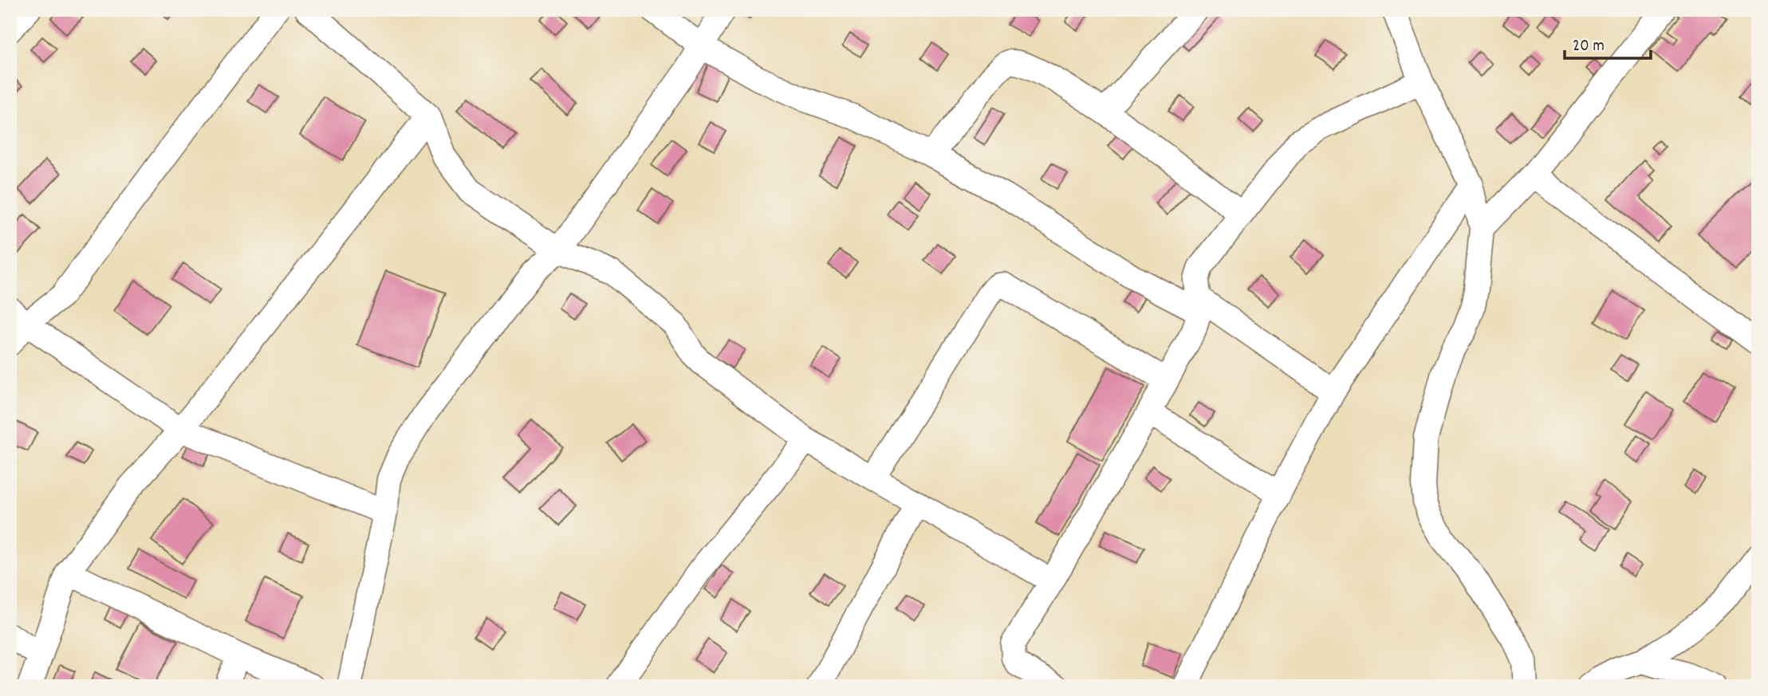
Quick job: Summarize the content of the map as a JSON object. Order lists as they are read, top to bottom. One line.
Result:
{"scale_bar":"20 m"}
